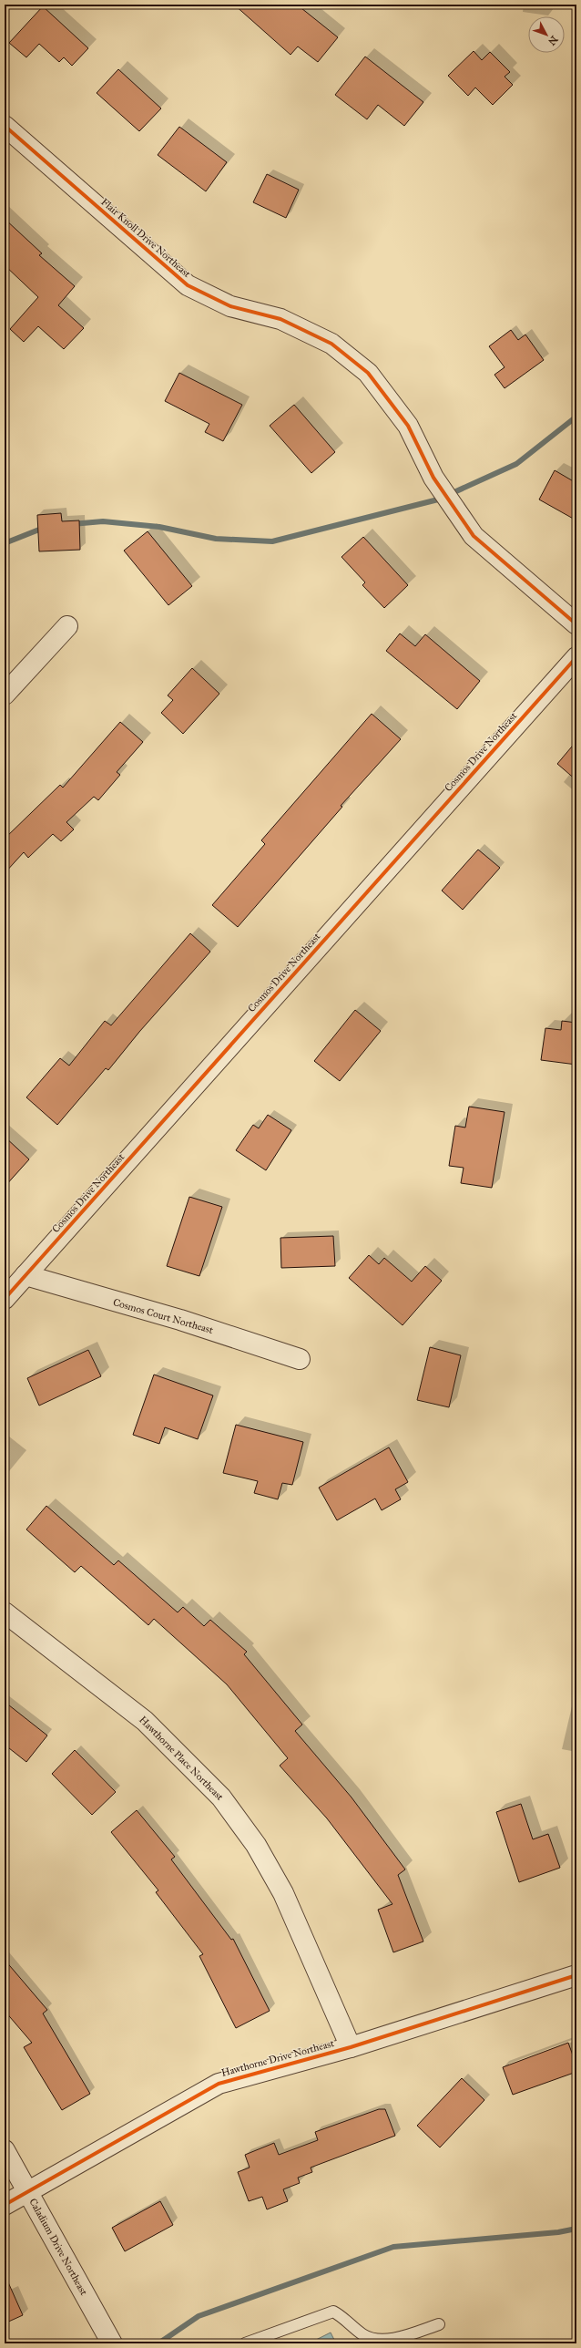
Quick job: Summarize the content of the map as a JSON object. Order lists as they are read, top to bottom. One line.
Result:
{"streets":{"street":["Flair Knoll Drive Northeast","Cosmos Drive Northeast","Cosmos Court Northeast","Hawthorne Place Northeast","Hawthorne Drive Northeast","Caladium Drive Northeast"]},"crossings":[["Cosmos Drive Northeast","Cosmos Court Northeast"],["Hawthorne Place Northeast","Hawthorne Drive Northeast"],["Hawthorne Drive Northeast","Caladium Drive Northeast"]],"north":"bottom right"}
